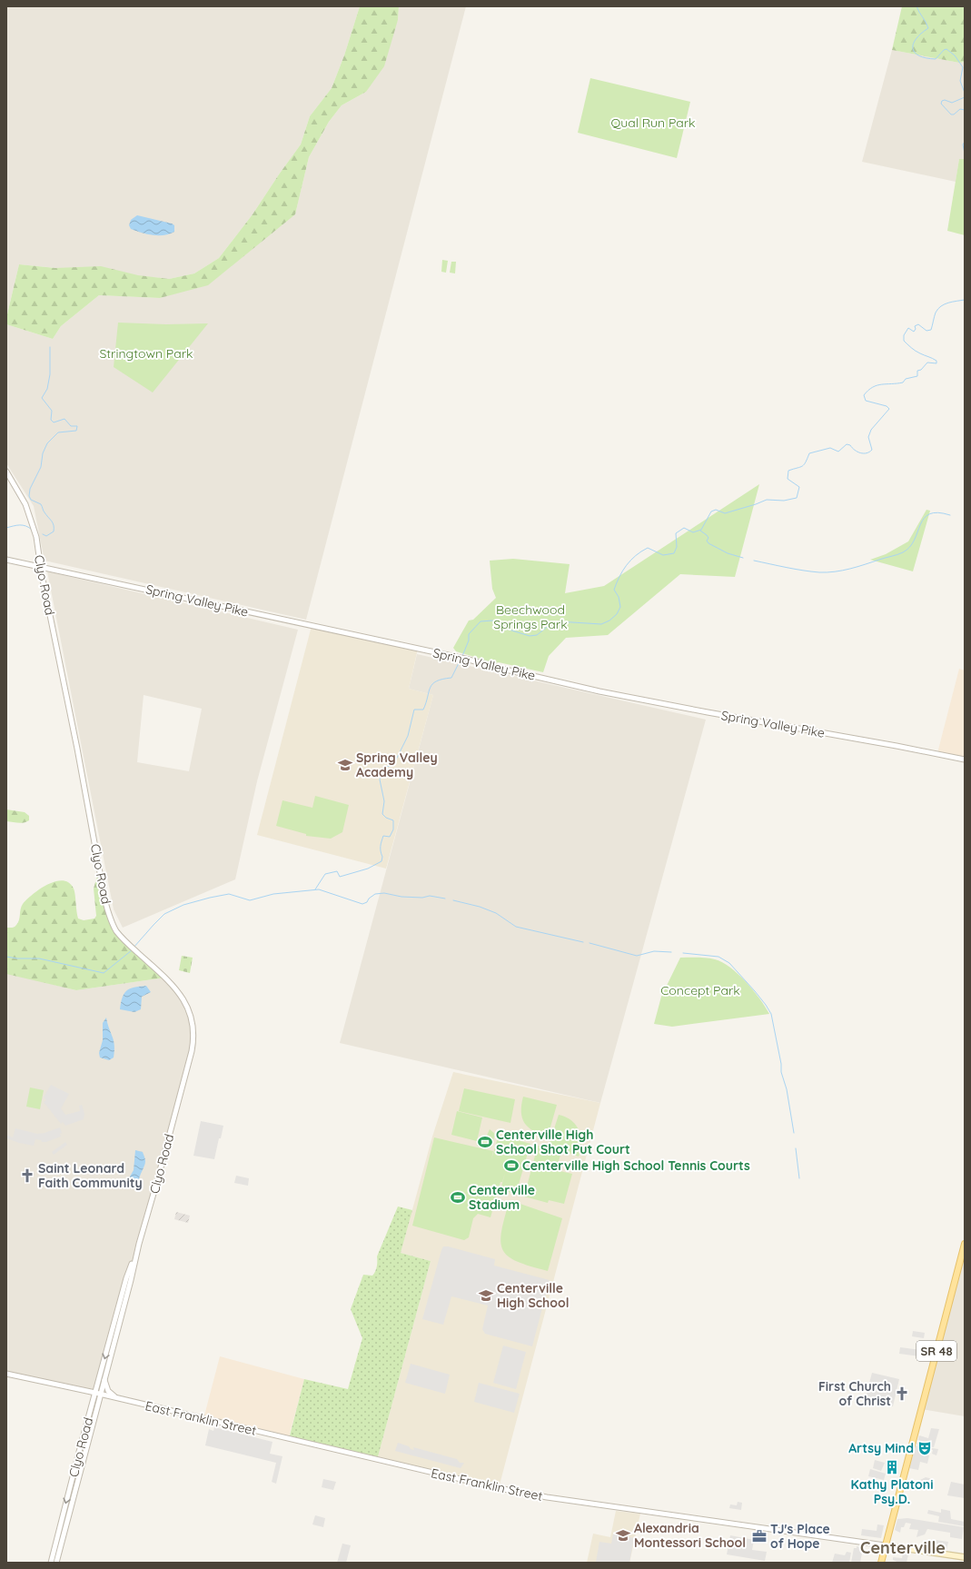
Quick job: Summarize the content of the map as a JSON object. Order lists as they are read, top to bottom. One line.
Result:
{"streets":{"main road":["SR 48"],"street":["Clyo Road","Spring Valley Pike","East Franklin Street"]},"crossings":[["Clyo Road","Spring Valley Pike"],["Clyo Road","East Franklin Street"],["SR 48","East Franklin Street"]],"districts":["Centerville"],"parks":["Qual Run Park","Stringtown Park","Beechwood Springs Park","Concept Park"],"places":{"school or university":["Spring Valley Academy","Centerville High School","Alexandria Montessori School"],"sports":["Centerville High School Shot Put Court","Centerville High School Tennis Courts","Centerville Stadium"],"church":["Saint Leonard Faith Community","First Church of Christ"],"theatre":["Artsy Mind"],"building":["Kathy Platoni Psy.D."],"office":["TJ's Place of Hope"]}}
